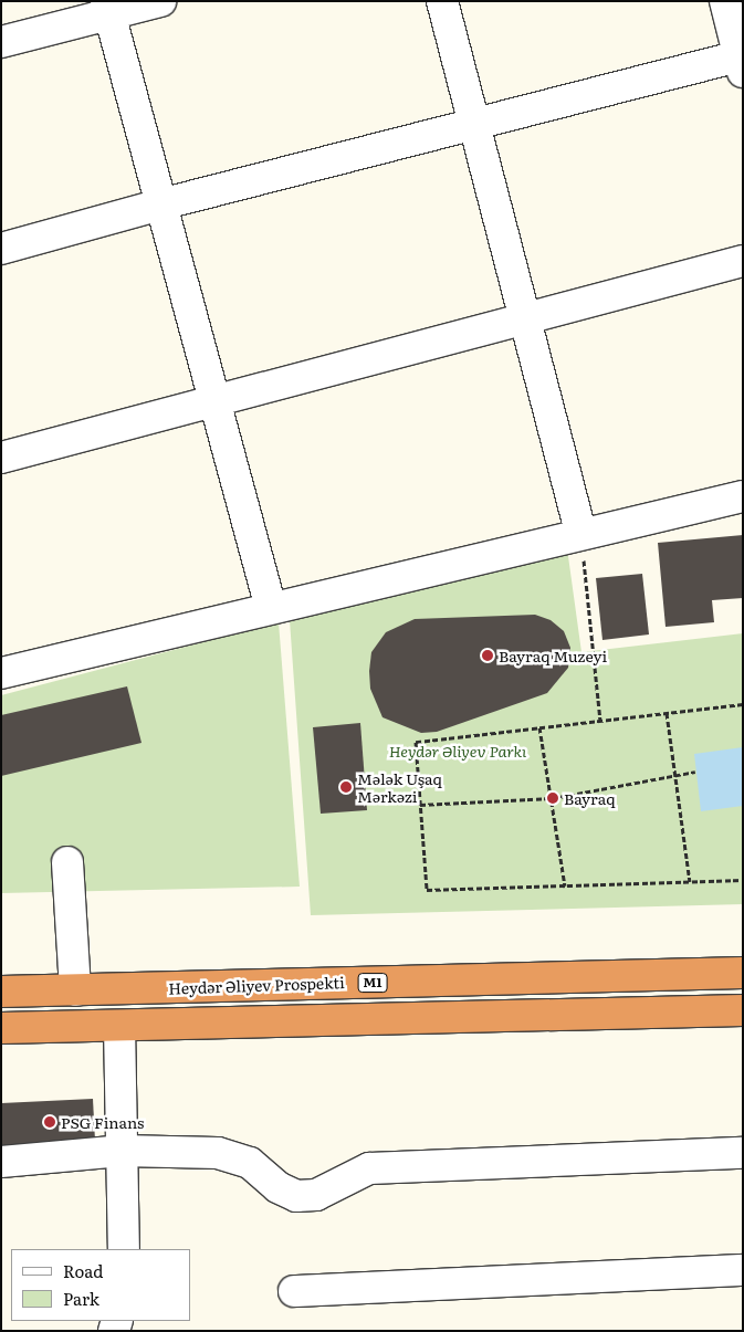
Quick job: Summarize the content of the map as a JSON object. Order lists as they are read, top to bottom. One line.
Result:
{"streets":{"highway":["M1","Heydər Əliyev Prospekti"]},"parks":["Heydər Əliyev Parkı"],"places":["Bayraq Muzeyi","Mələk Uşaq Mərkəzi","Bayraq","PSG Finans"],"legend":["Road","Park"]}
